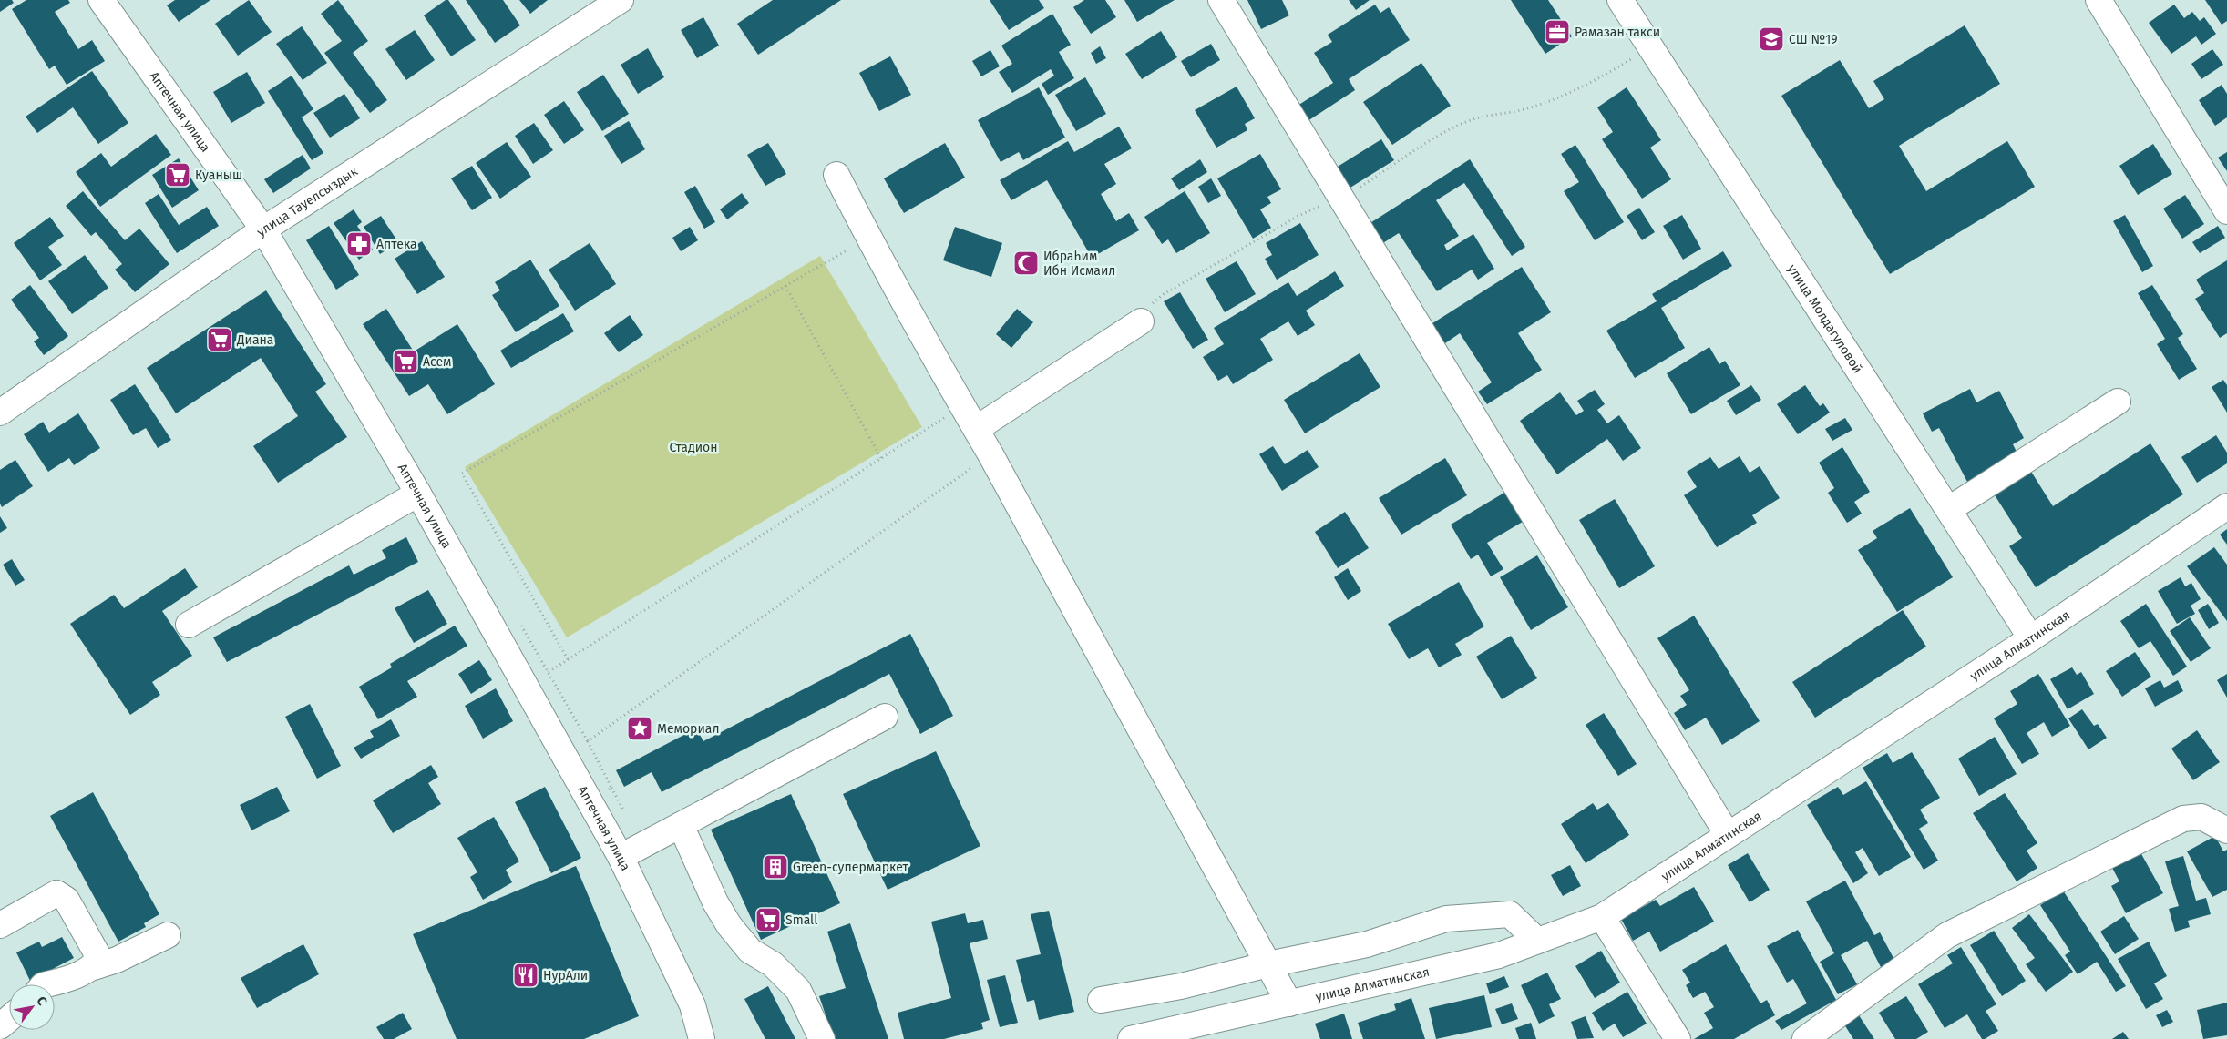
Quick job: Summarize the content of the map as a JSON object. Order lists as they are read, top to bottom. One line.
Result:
{"streets":{"street":["Аптечная улица","улица Тауелсыздык","улица Молдагуловой","улица Алматинская"]},"crossings":[["Аптечная улица","улица Тауелсыздык"],["улица Молдагуловой","улица Алматинская"]],"parks":["Стадион"],"places":{"office":["Рамазан такси"],"school or university":["СШ №19"],"supermarket":["Куаныш","Диана","Асем","Small"],"pharmacy":["Аптека"],"mosque":["Ибраһим Ибн Исмаил"],"place":["Мемориал"],"building":["Green-супермаркет"],"restaurant":["НурАли"]},"north":"top right"}
